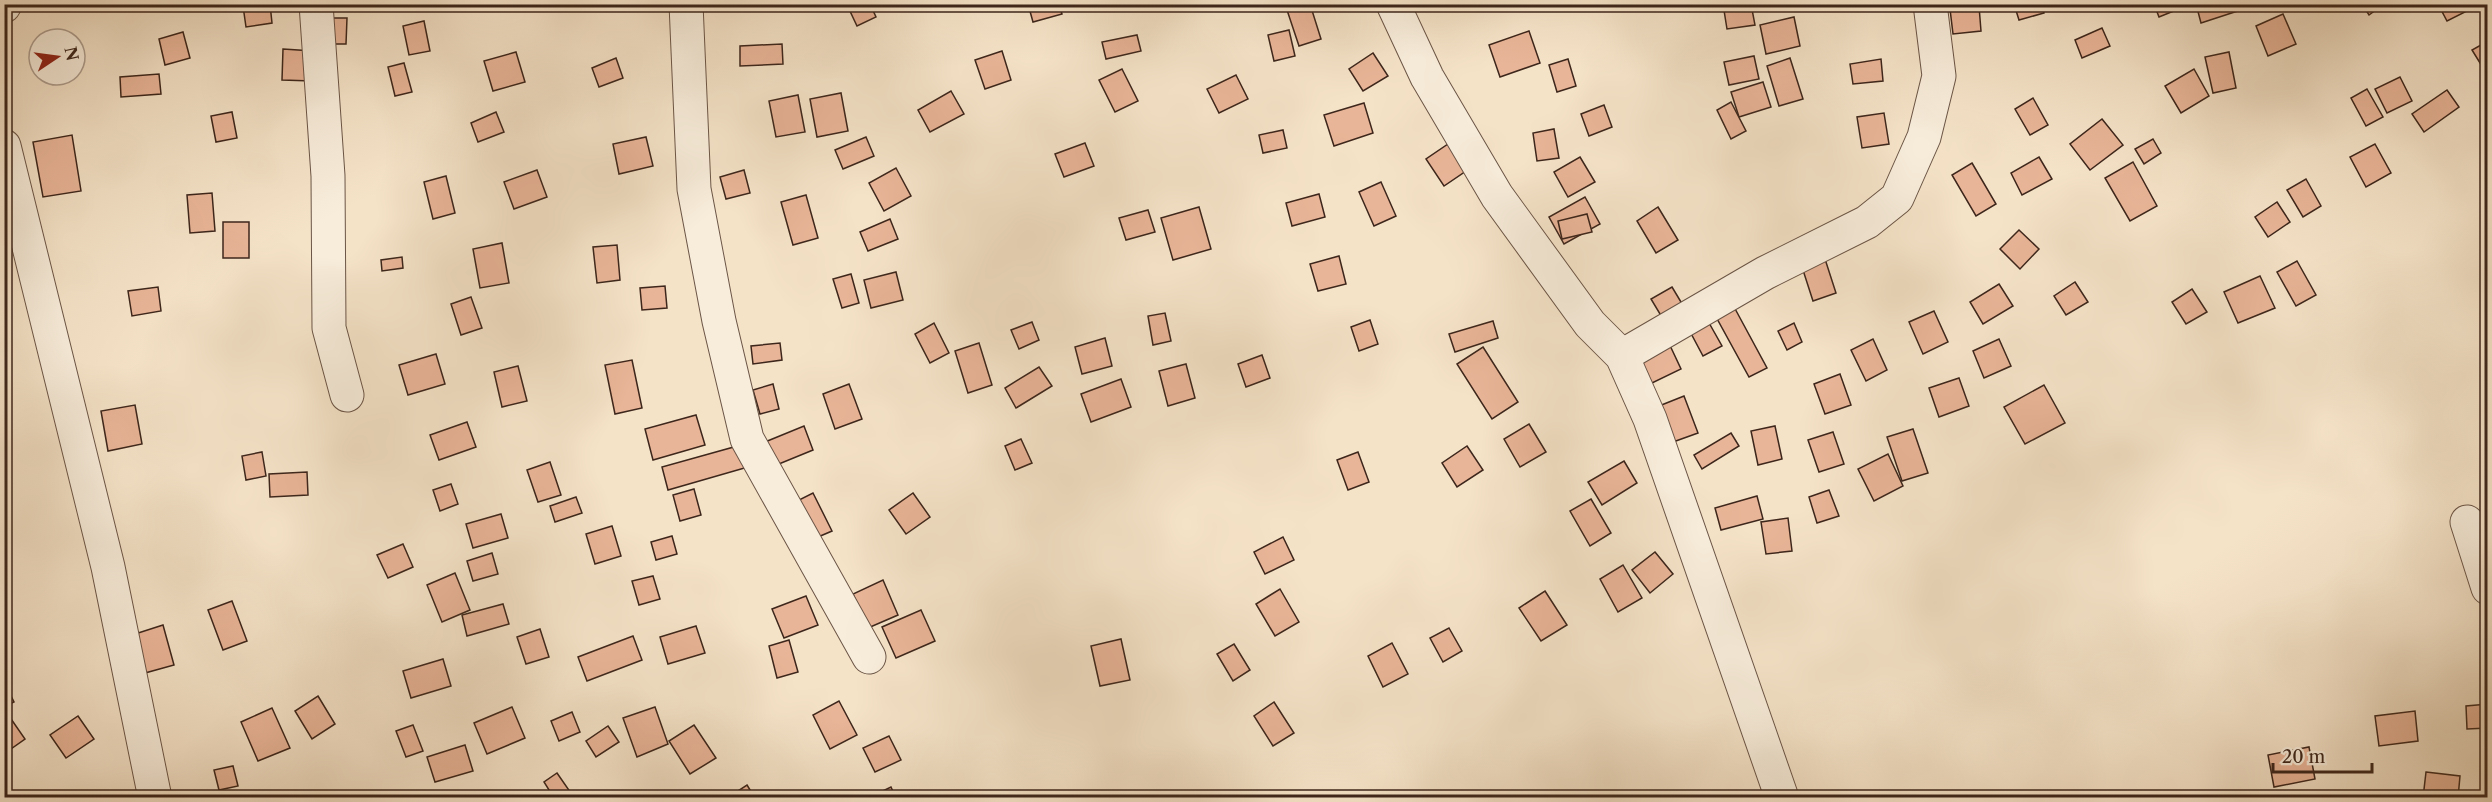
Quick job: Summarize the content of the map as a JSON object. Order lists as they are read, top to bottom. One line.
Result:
{"scale_bar":"20 m","north":"right"}
